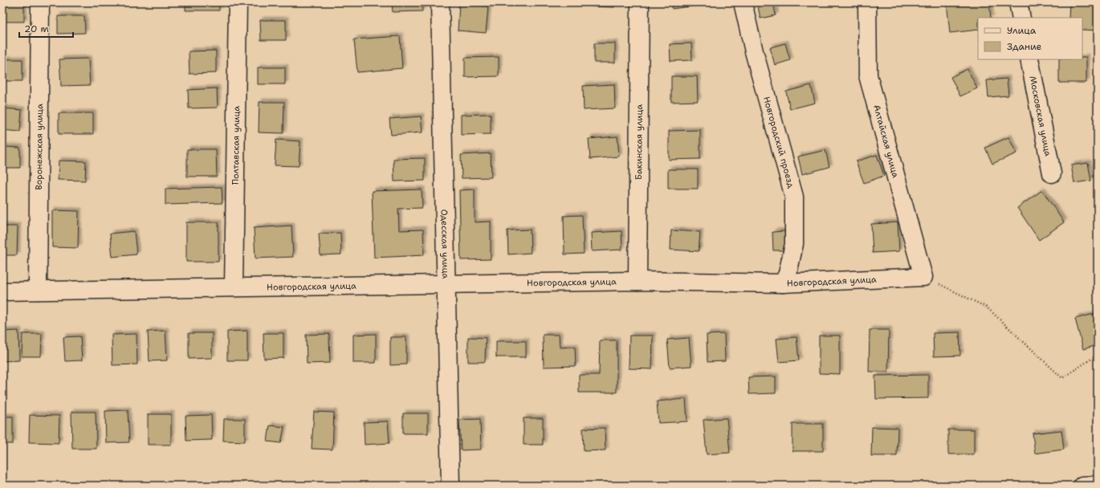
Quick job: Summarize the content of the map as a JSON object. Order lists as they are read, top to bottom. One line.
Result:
{"streets":{"street":["Московская улица","Алтайская улица","Бакинская улица","Новгородский проезд","Полтавская улица","Воронежская улица","Одесская улица","Новгородская улица"]},"crossings":[["Алтайская улица","Новгородская улица"],["Бакинская улица","Новгородская улица"],["Новгородский проезд","Новгородская улица"],["Полтавская улица","Новгородская улица"],["Воронежская улица","Новгородская улица"],["Одесская улица","Новгородская улица"]],"legend":["Улица","Здание"],"scale_bar":"20 m"}
